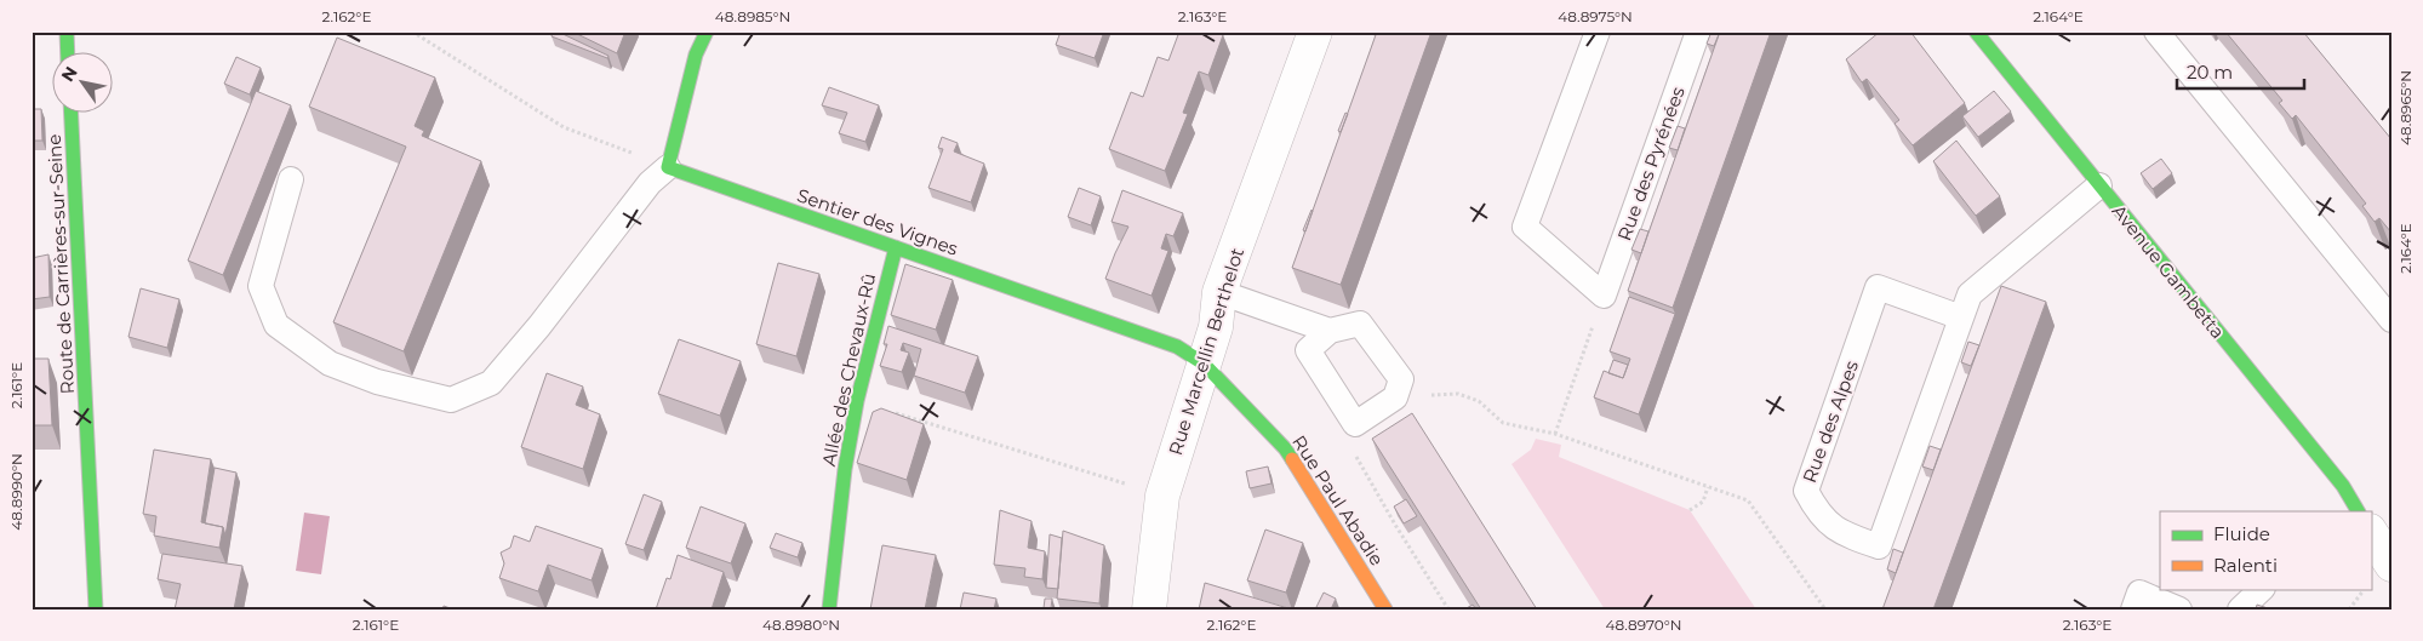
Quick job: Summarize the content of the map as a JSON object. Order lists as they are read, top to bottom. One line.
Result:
{"streets":{"street":["Sentier des Vignes","Route de Carrières-sur-Seine","Avenue Gambetta","Rue Marcellin Berthelot","Allée des Chevaux-Rû","Rue Paul Abadie"],"lane":["Rue des Pyrénées","Rue des Alpes"]},"crossings":[["Sentier des Vignes","Rue Marcellin Berthelot"],["Sentier des Vignes","Allée des Chevaux-Rû"],["Sentier des Vignes","Rue Paul Abadie"],["Avenue Gambetta","Rue des Alpes"],["Rue Marcellin Berthelot","Rue Paul Abadie"]],"legend":["Fluide","Ralenti"],"scale_bar":"20 m","north":"top left","coordinates":["2.162°E","48.8985°N","2.163°E","48.8975°N","2.164°E","48.8965°N","2.161°E","48.8990°N","48.8980°N","48.8970°N"]}
